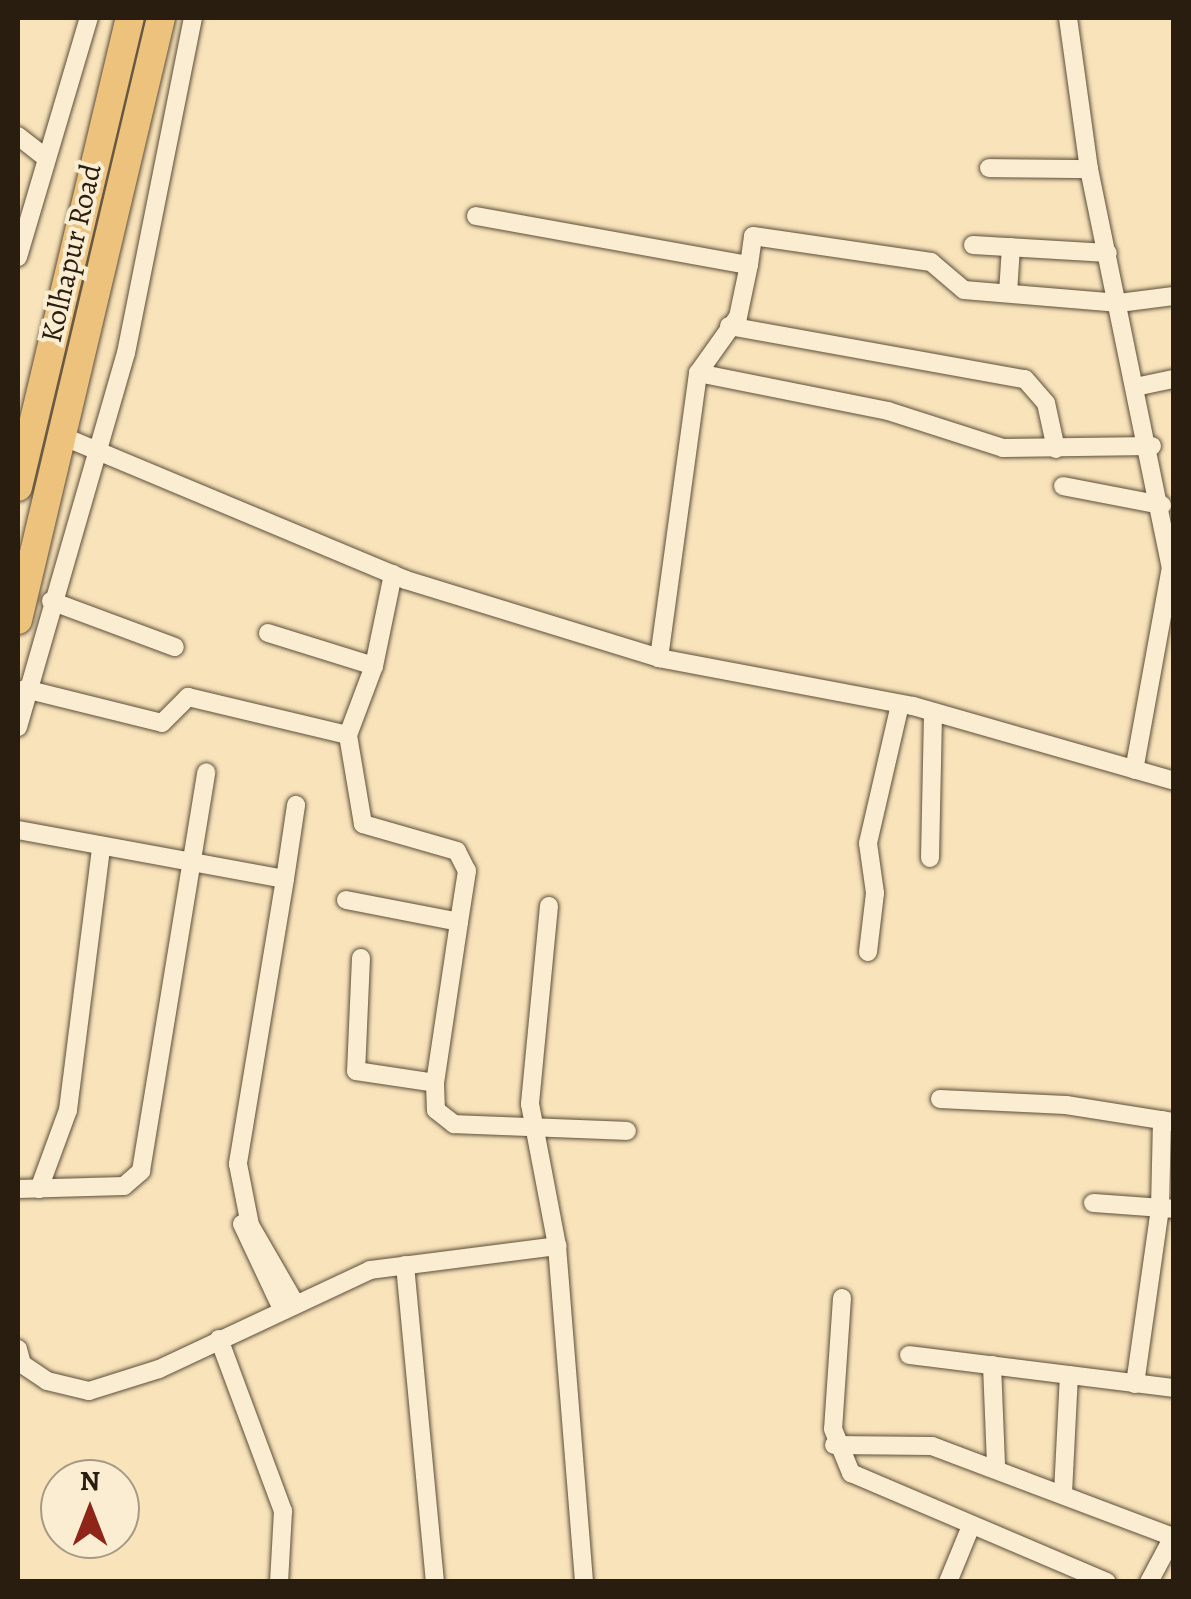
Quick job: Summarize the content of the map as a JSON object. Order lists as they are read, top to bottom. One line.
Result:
{"streets":{"highway":["Kolhapur Road"]},"north":"top"}
